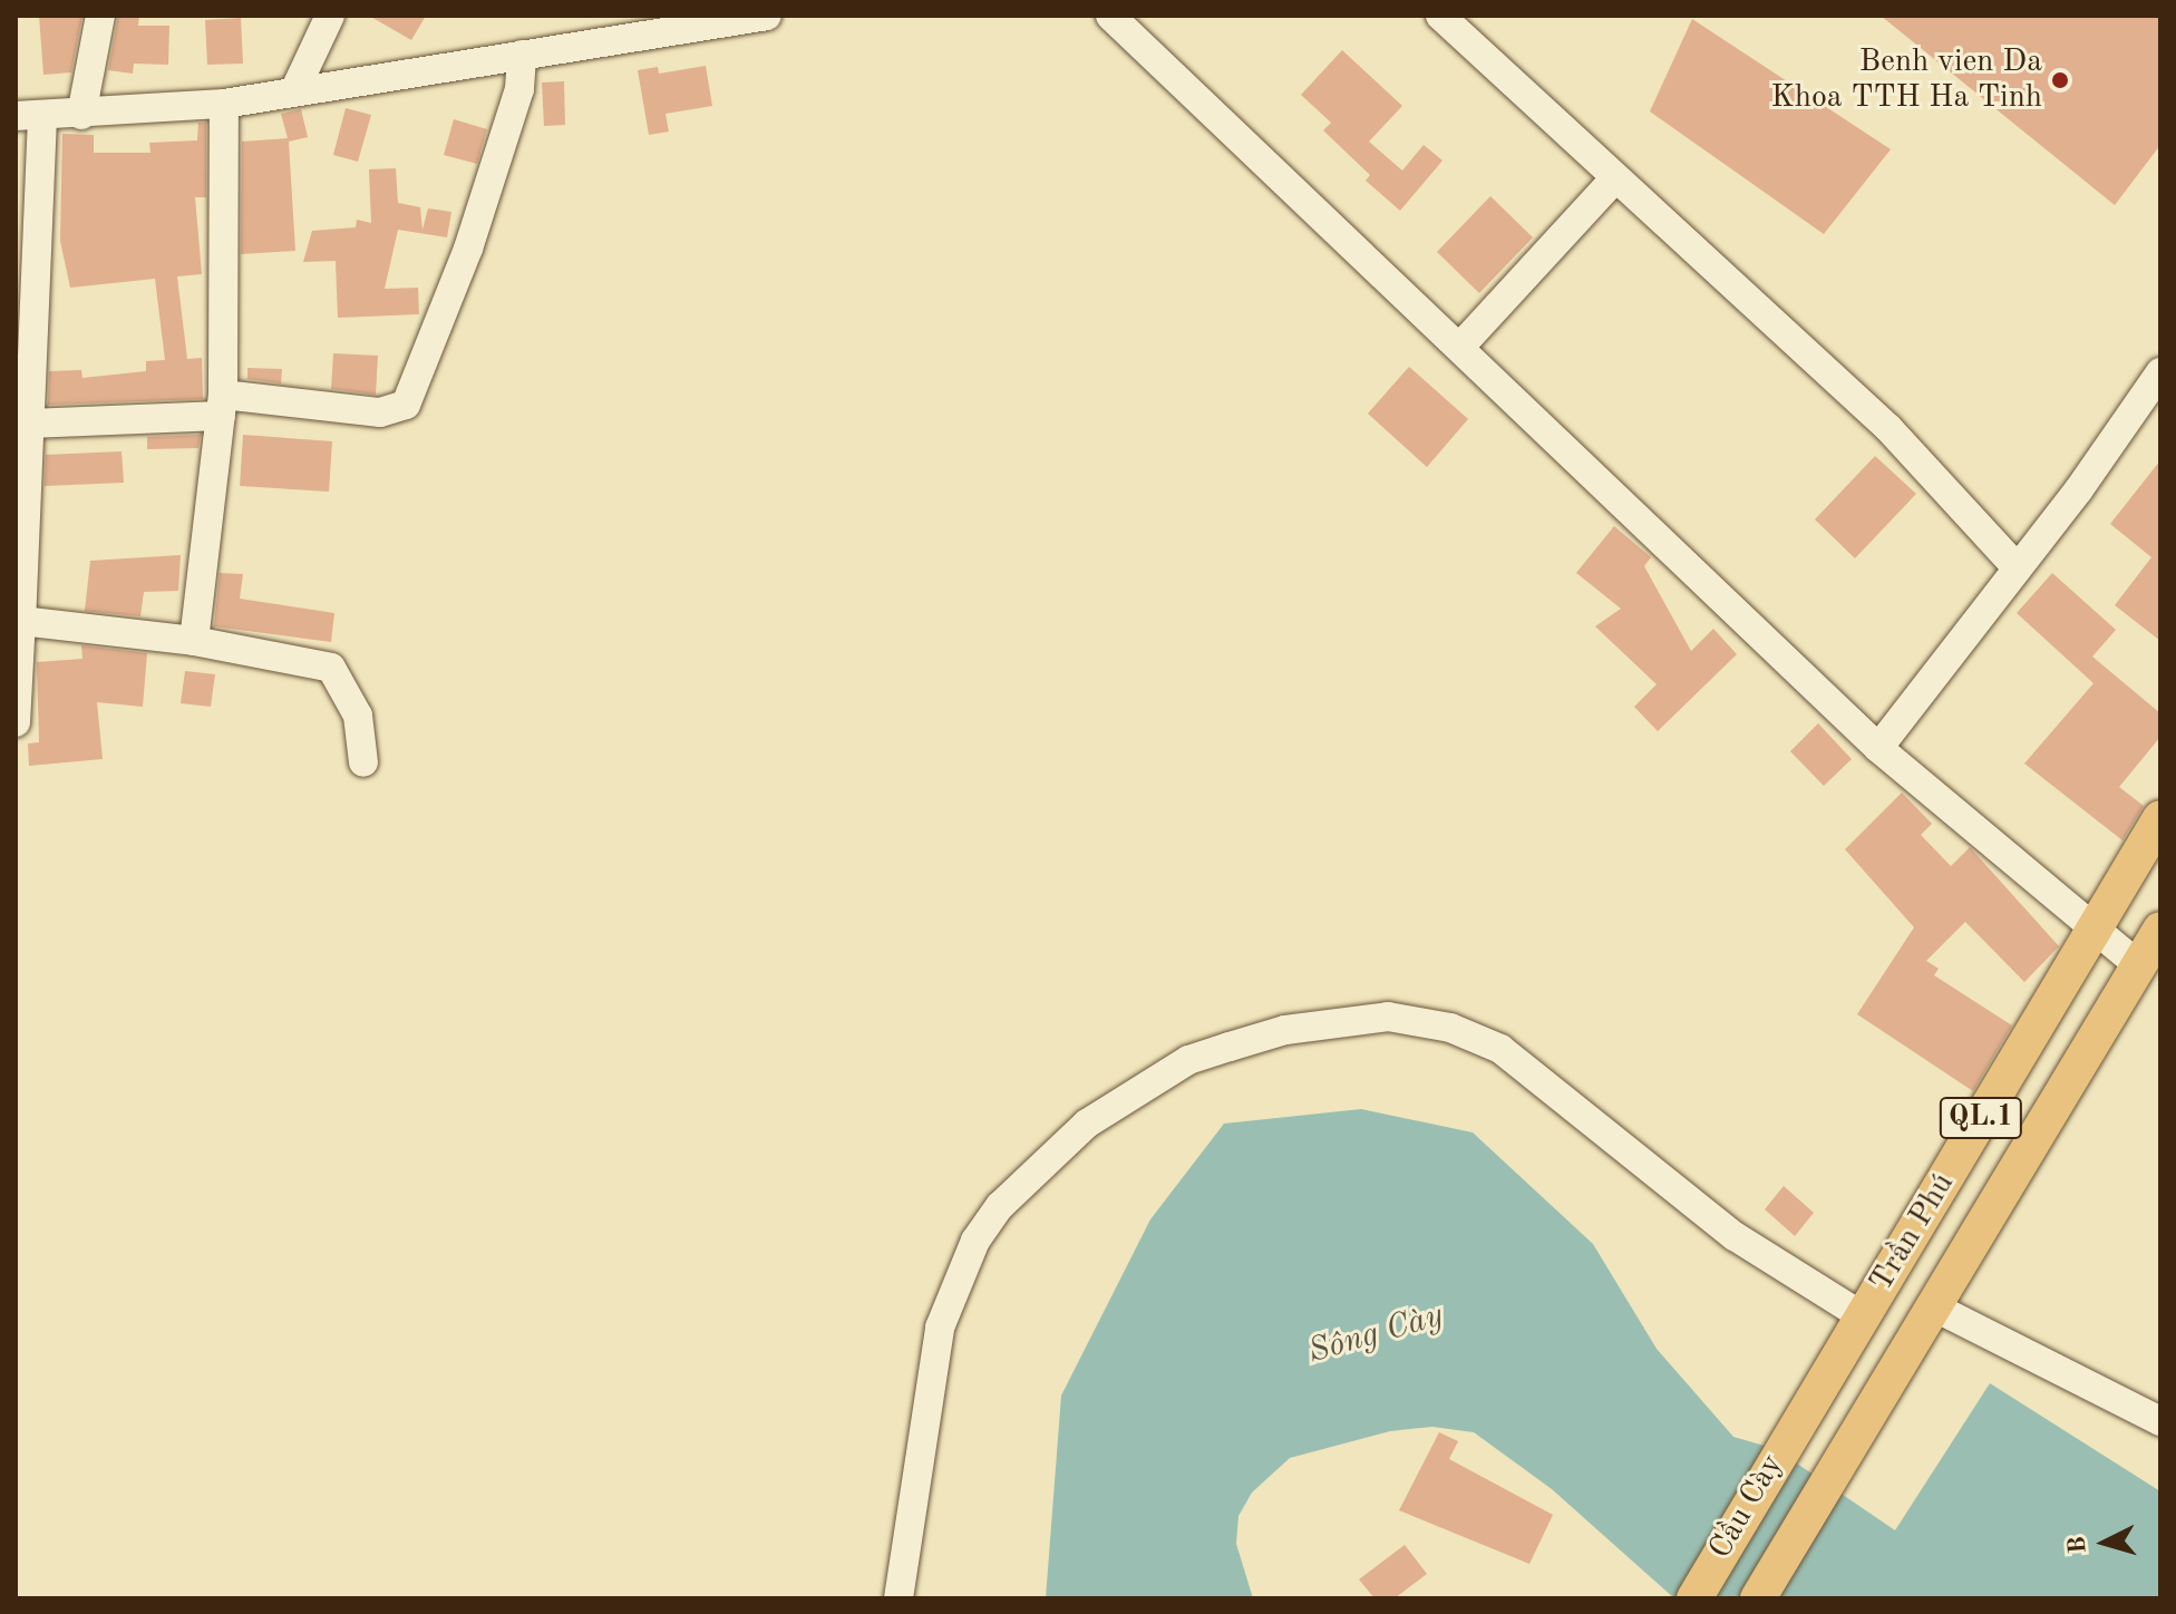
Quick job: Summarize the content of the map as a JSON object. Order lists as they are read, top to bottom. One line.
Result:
{"streets":{"main road":["QL.1","Trần Phú","Cầu Cày"]},"crossings":[["Trần Phú","Cầu Cày"]],"water":["Sông Cày"],"places":["Benh vien Da Khoa TTH Ha Tinh"],"north":"left"}
